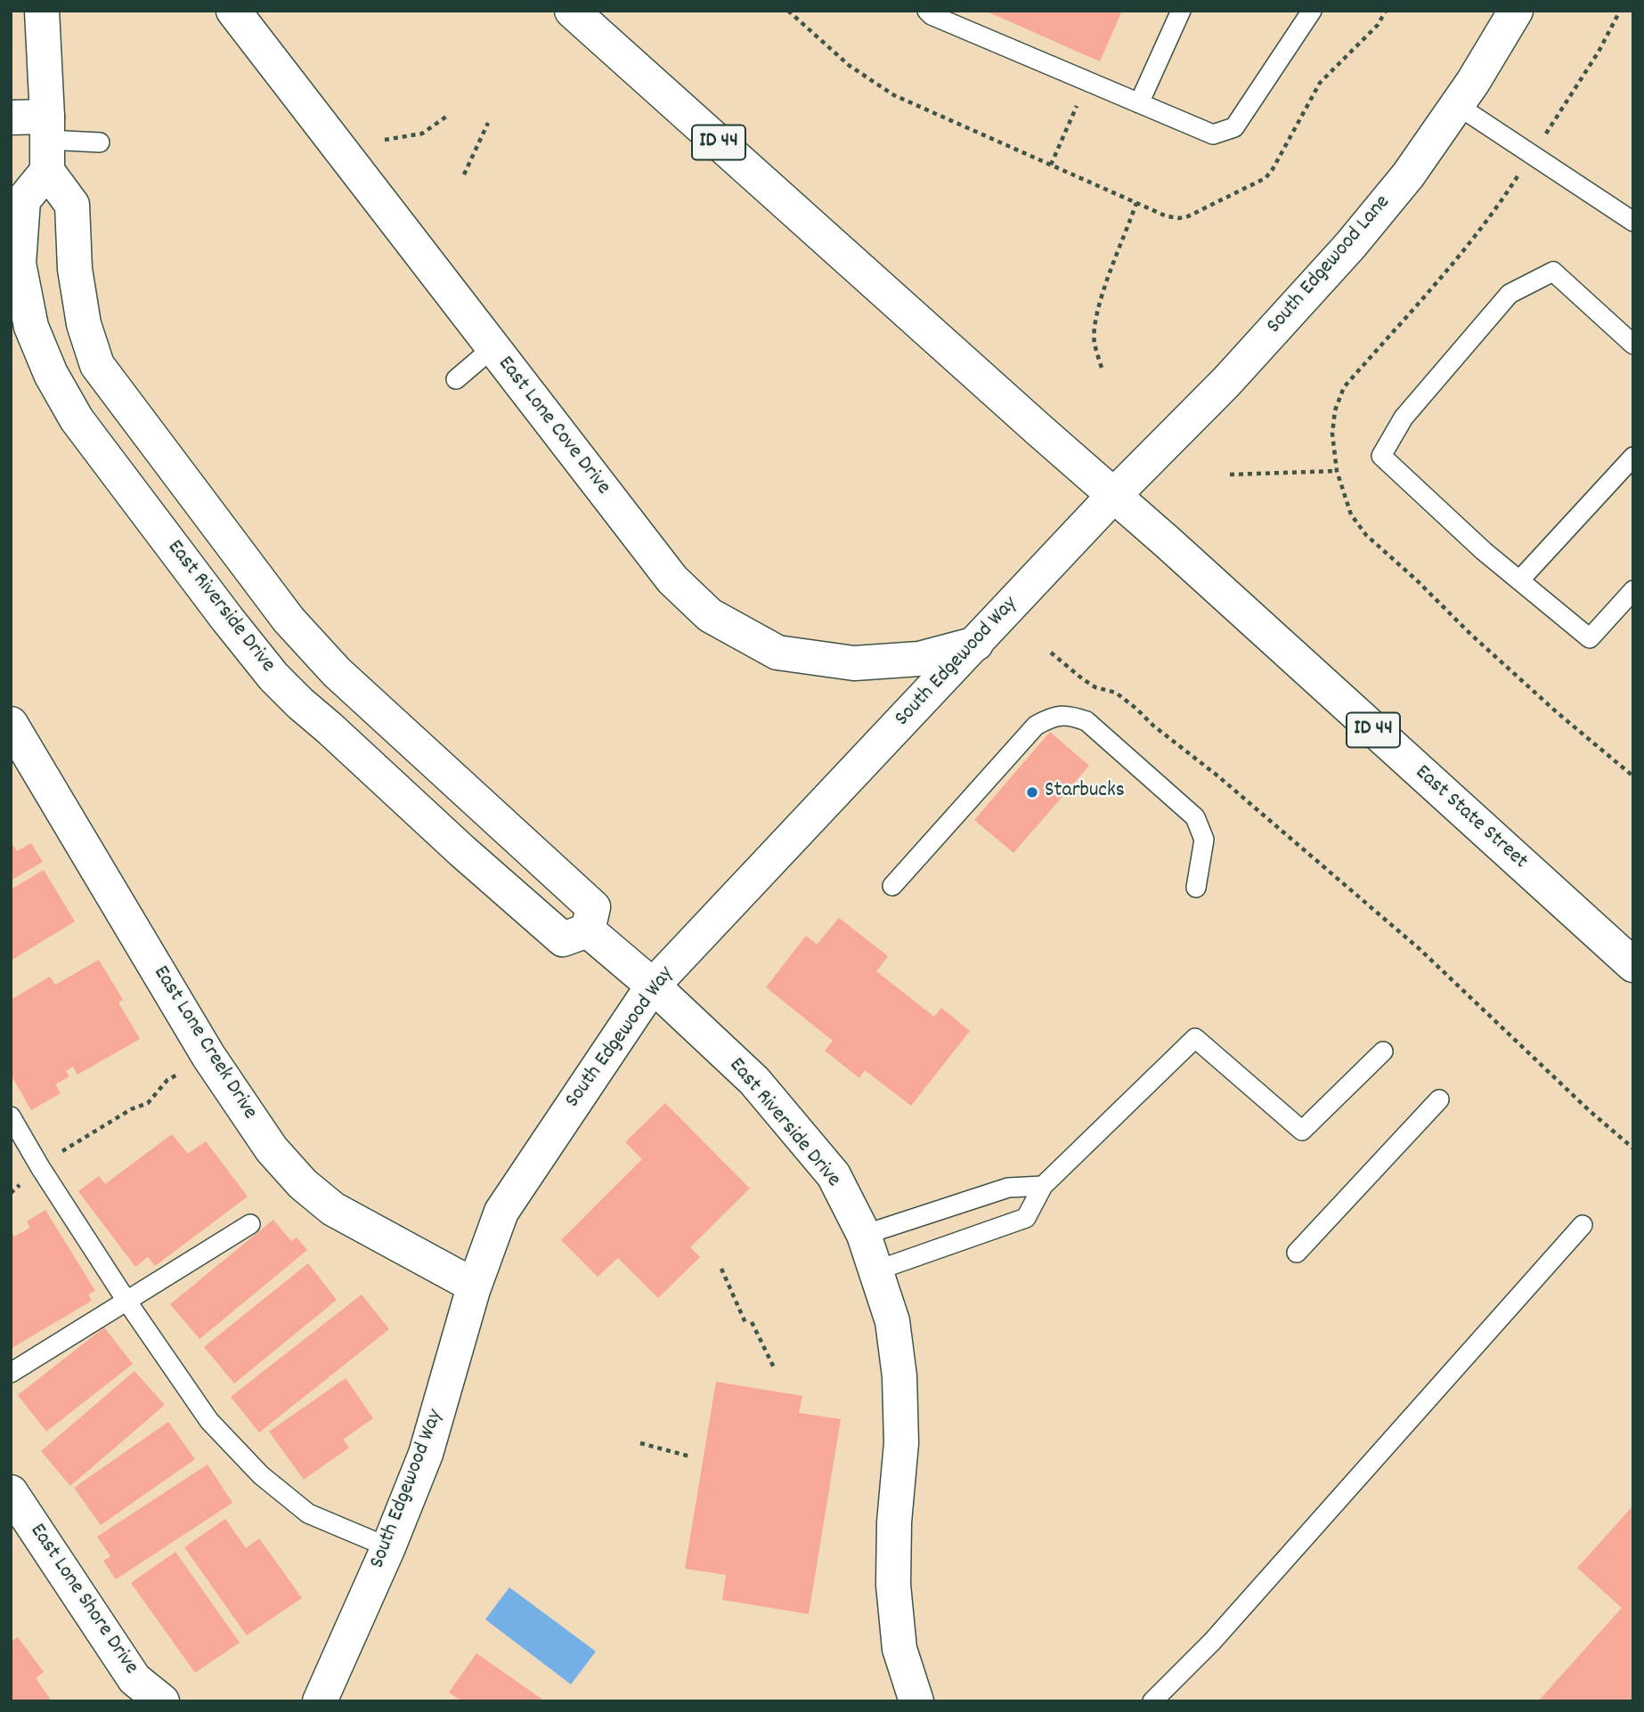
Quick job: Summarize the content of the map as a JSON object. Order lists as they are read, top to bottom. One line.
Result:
{"streets":{"main road":["ID 44","South Edgewood Lane","East Lone Cove Drive","East Riverside Drive","South Edgewood Way","East State Street","East Lone Creek Drive","East Lone Shore Drive"]},"crossings":[["ID 44","South Edgewood Lane"],["ID 44","South Edgewood Way"],["ID 44","East State Street"],["South Edgewood Lane","South Edgewood Way"],["South Edgewood Lane","East State Street"],["East Lone Cove Drive","South Edgewood Way"],["East Riverside Drive","South Edgewood Way"],["South Edgewood Way","East State Street"],["South Edgewood Way","East Lone Creek Drive"]],"places":["Starbucks"]}
